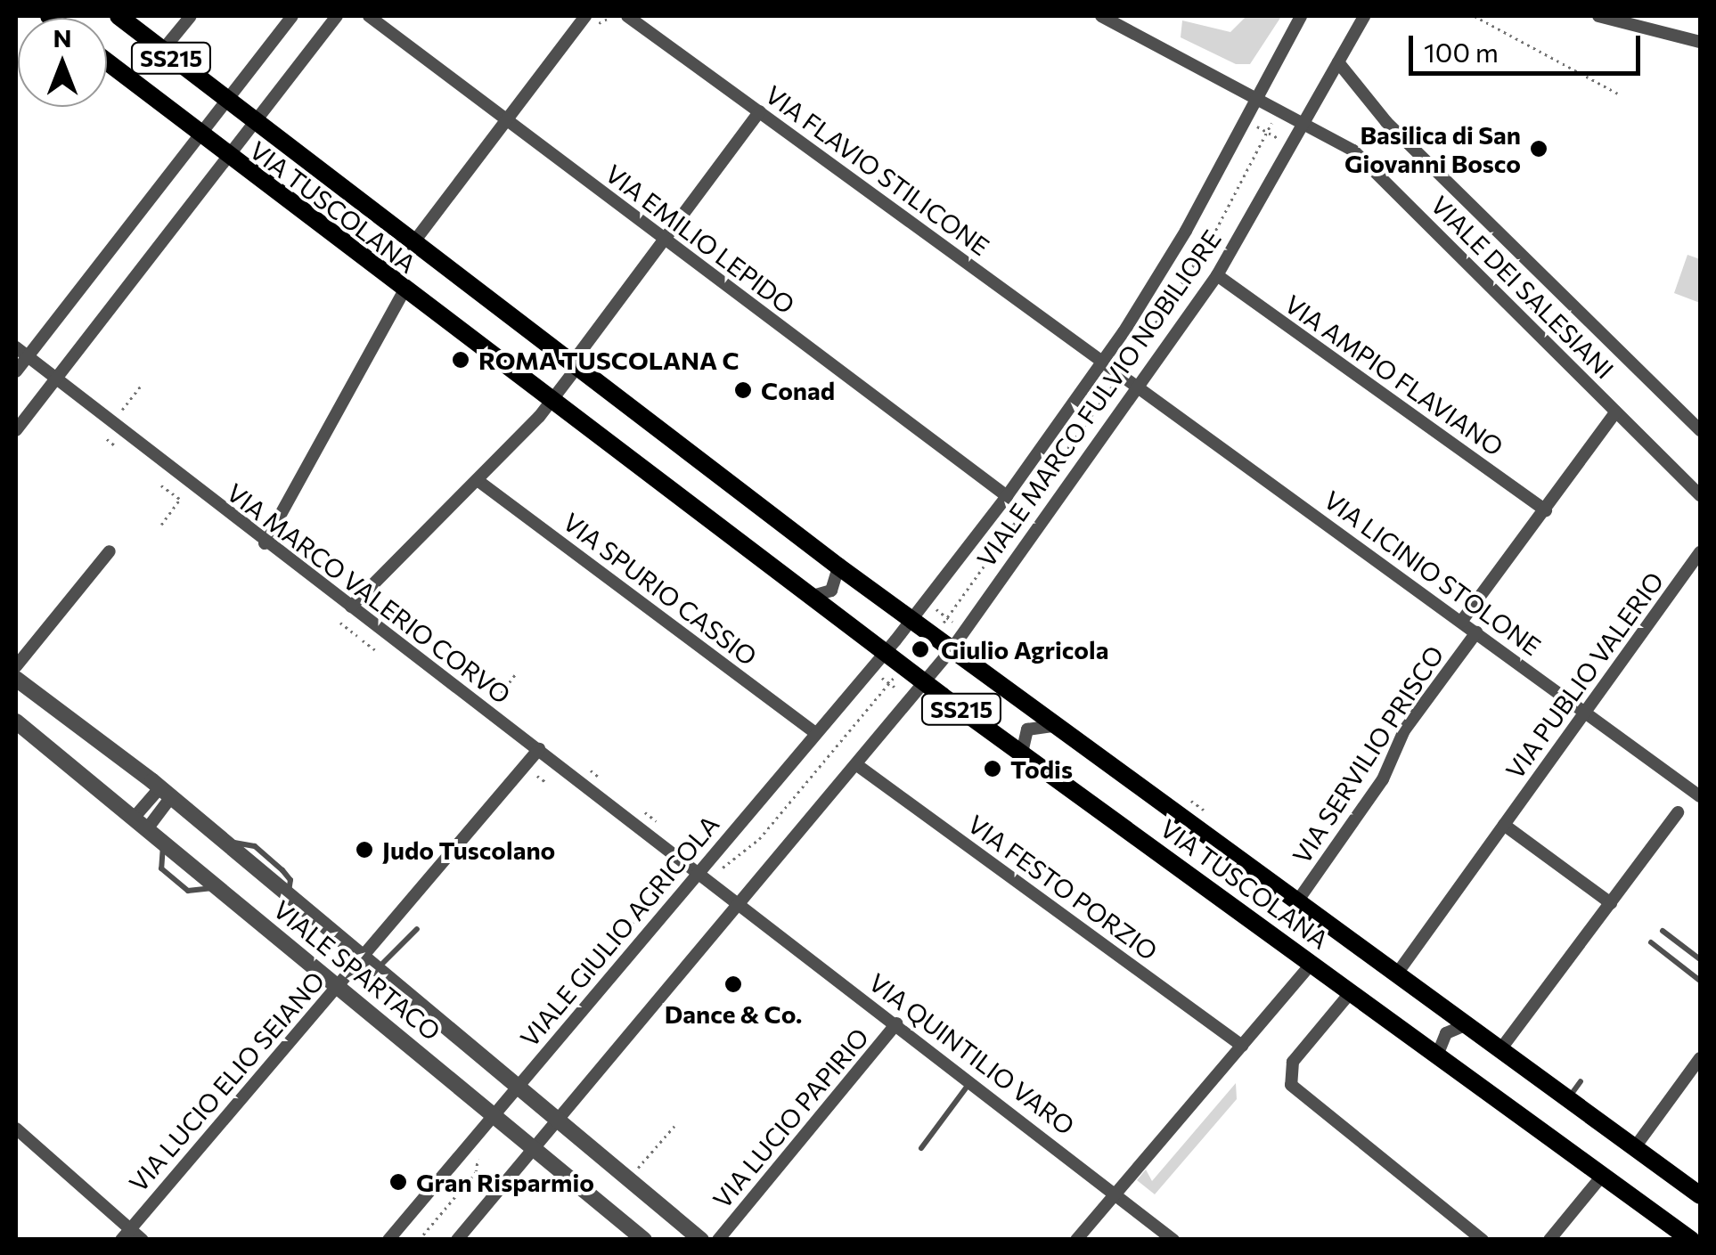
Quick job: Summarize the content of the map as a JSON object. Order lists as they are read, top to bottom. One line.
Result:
{"streets":{"main road":["SS215","VIA TUSCOLANA"],"street":["VIA FLAVIO STILICONE","VIA EMILIO LEPIDO","VIALE DEI SALESIANI","VIA AMPIO FLAVIANO","VIALE MARCO FULVIO NOBILIORE","VIA LICINIO STOLONE","VIA SPURIO CASSIO","VIA MARCO VALERIO CORVO","VIA PUBLIO VALERIO","VIA SERVILIO PRISCO","VIA FESTO PORZIO","VIALE GIULIO AGRICOLA","VIALE SPARTACO","VIA QUINTILIO VARO","VIA LUCIO ELIO SEIANO","VIA LUCIO PAPIRIO"]},"crossings":[["VIA FLAVIO STILICONE","VIALE MARCO FULVIO NOBILIORE"],["VIA FLAVIO STILICONE","VIA LICINIO STOLONE"],["VIA TUSCOLANA","VIALE MARCO FULVIO NOBILIORE"],["VIA TUSCOLANA","VIA PUBLIO VALERIO"],["VIA TUSCOLANA","VIA SERVILIO PRISCO"],["VIA TUSCOLANA","VIALE GIULIO AGRICOLA"],["VIA EMILIO LEPIDO","VIALE MARCO FULVIO NOBILIORE"],["VIALE DEI SALESIANI","VIALE MARCO FULVIO NOBILIORE"],["VIA AMPIO FLAVIANO","VIALE MARCO FULVIO NOBILIORE"],["VIALE MARCO FULVIO NOBILIORE","VIA LICINIO STOLONE"],["VIA LICINIO STOLONE","VIA PUBLIO VALERIO"],["VIA LICINIO STOLONE","VIA SERVILIO PRISCO"],["VIA SPURIO CASSIO","VIALE GIULIO AGRICOLA"],["VIA MARCO VALERIO CORVO","VIALE GIULIO AGRICOLA"],["VIA MARCO VALERIO CORVO","VIA QUINTILIO VARO"],["VIA MARCO VALERIO CORVO","VIA LUCIO ELIO SEIANO"],["VIALE GIULIO AGRICOLA","VIALE SPARTACO"],["VIALE SPARTACO","VIA LUCIO ELIO SEIANO"],["VIA QUINTILIO VARO","VIA LUCIO PAPIRIO"]],"places":["Basilica di San Giovanni Bosco","ROMA TUSCOLANA C","Conad","Giulio Agricola","Todis","Judo Tuscolano","Dance & Co.","Gran Risparmio"],"scale_bar":"100 m","north":"top"}
